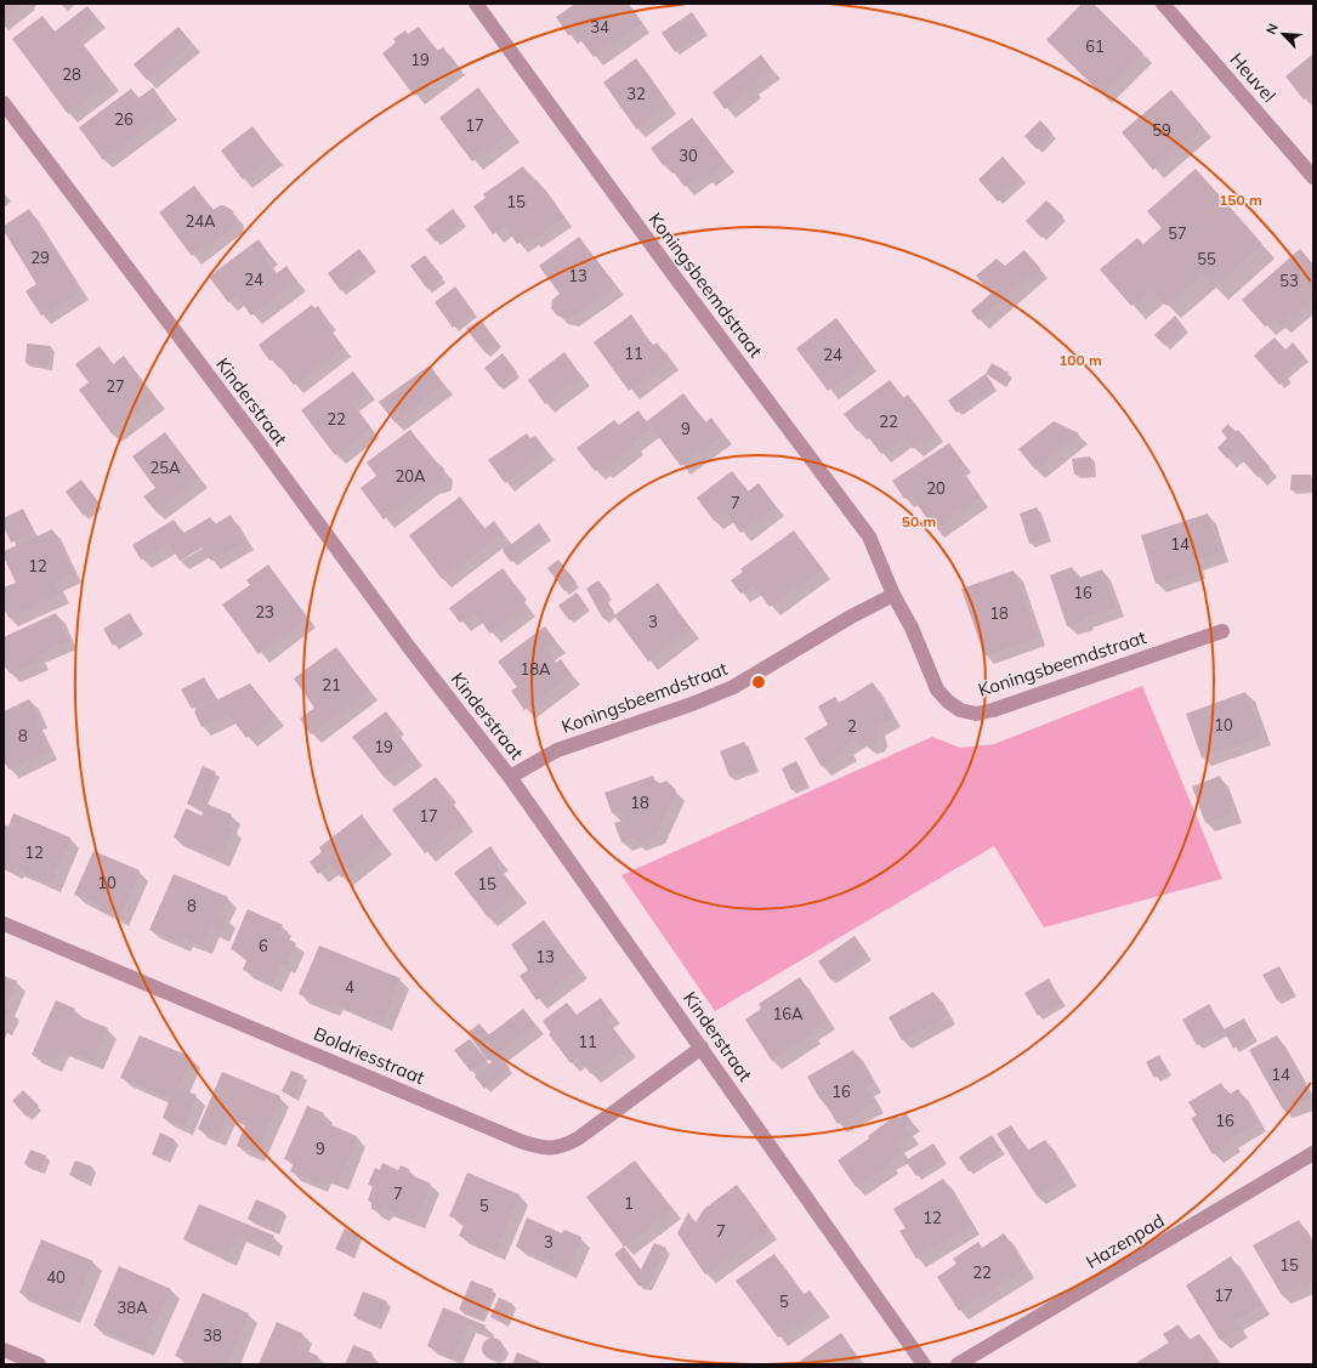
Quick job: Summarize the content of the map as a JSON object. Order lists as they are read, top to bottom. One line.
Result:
{"streets":{"street":["Heuvel","Koningsbeemdstraat","Kinderstraat","Boldriesstraat","Hazenpad"]},"crossings":[["Koningsbeemdstraat","Kinderstraat"],["Kinderstraat","Boldriesstraat"]],"house_numbers":["34","61","19","28","32","26","17","59","30","15","24A","57","29","55","13","24","53","11","24","27","22","22","9","25A","20A","20","7","14","12","16","23","18","3","18A","21","10","2","8","19","18","17","12","10","15","8","6","13","4","16A","11","14","16","16","9","7","1","5","12","7","3","15","22","40","17","5","38A","38"],"north":"top left","rings":["150 m","100 m","50 m"]}
